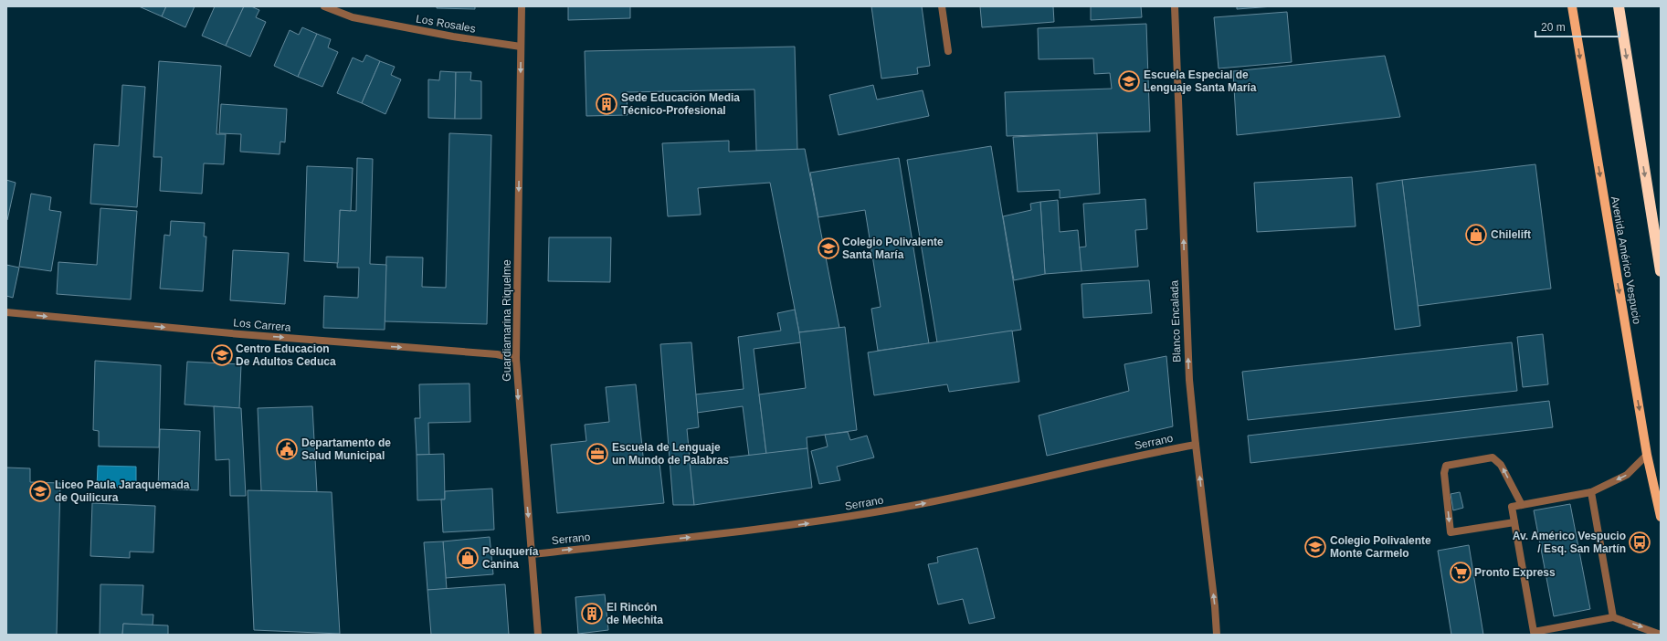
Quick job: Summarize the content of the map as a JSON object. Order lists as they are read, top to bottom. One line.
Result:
{"streets":{"main road":["Avenida Américo Vespucio"],"street":["Los Rosales","Guardiamarina Riquelme","Blanco Encalada","Los Carrera","Serrano"]},"crossings":[["Los Rosales","Guardiamarina Riquelme"],["Guardiamarina Riquelme","Los Carrera"],["Guardiamarina Riquelme","Serrano"],["Blanco Encalada","Serrano"]],"one_way":["Avenida Américo Vespucio","Guardiamarina Riquelme","Blanco Encalada","Los Carrera","Serrano"],"places":{"school or university":["Escuela Especial de Lenguaje Santa María","Colegio Polivalente Santa María","Centro Educacion De Adultos Ceduca","Liceo Paula Jaraquemada de Quilicura","Colegio Polivalente Monte Carmelo"],"building":["Sede Educación Media Técnico-Profesional","El Rincón de Mechita"],"shop":["Chilelift","Peluquería Canina"],"public building":["Departamento de Salud Municipal"],"office":["Escuela de Lenguaje un Mundo de Palabras"],"bus stop":["Av. Américo Vespucio / Esq. San Martín"],"supermarket":["Pronto Express"]},"scale_bar":"20 m"}
